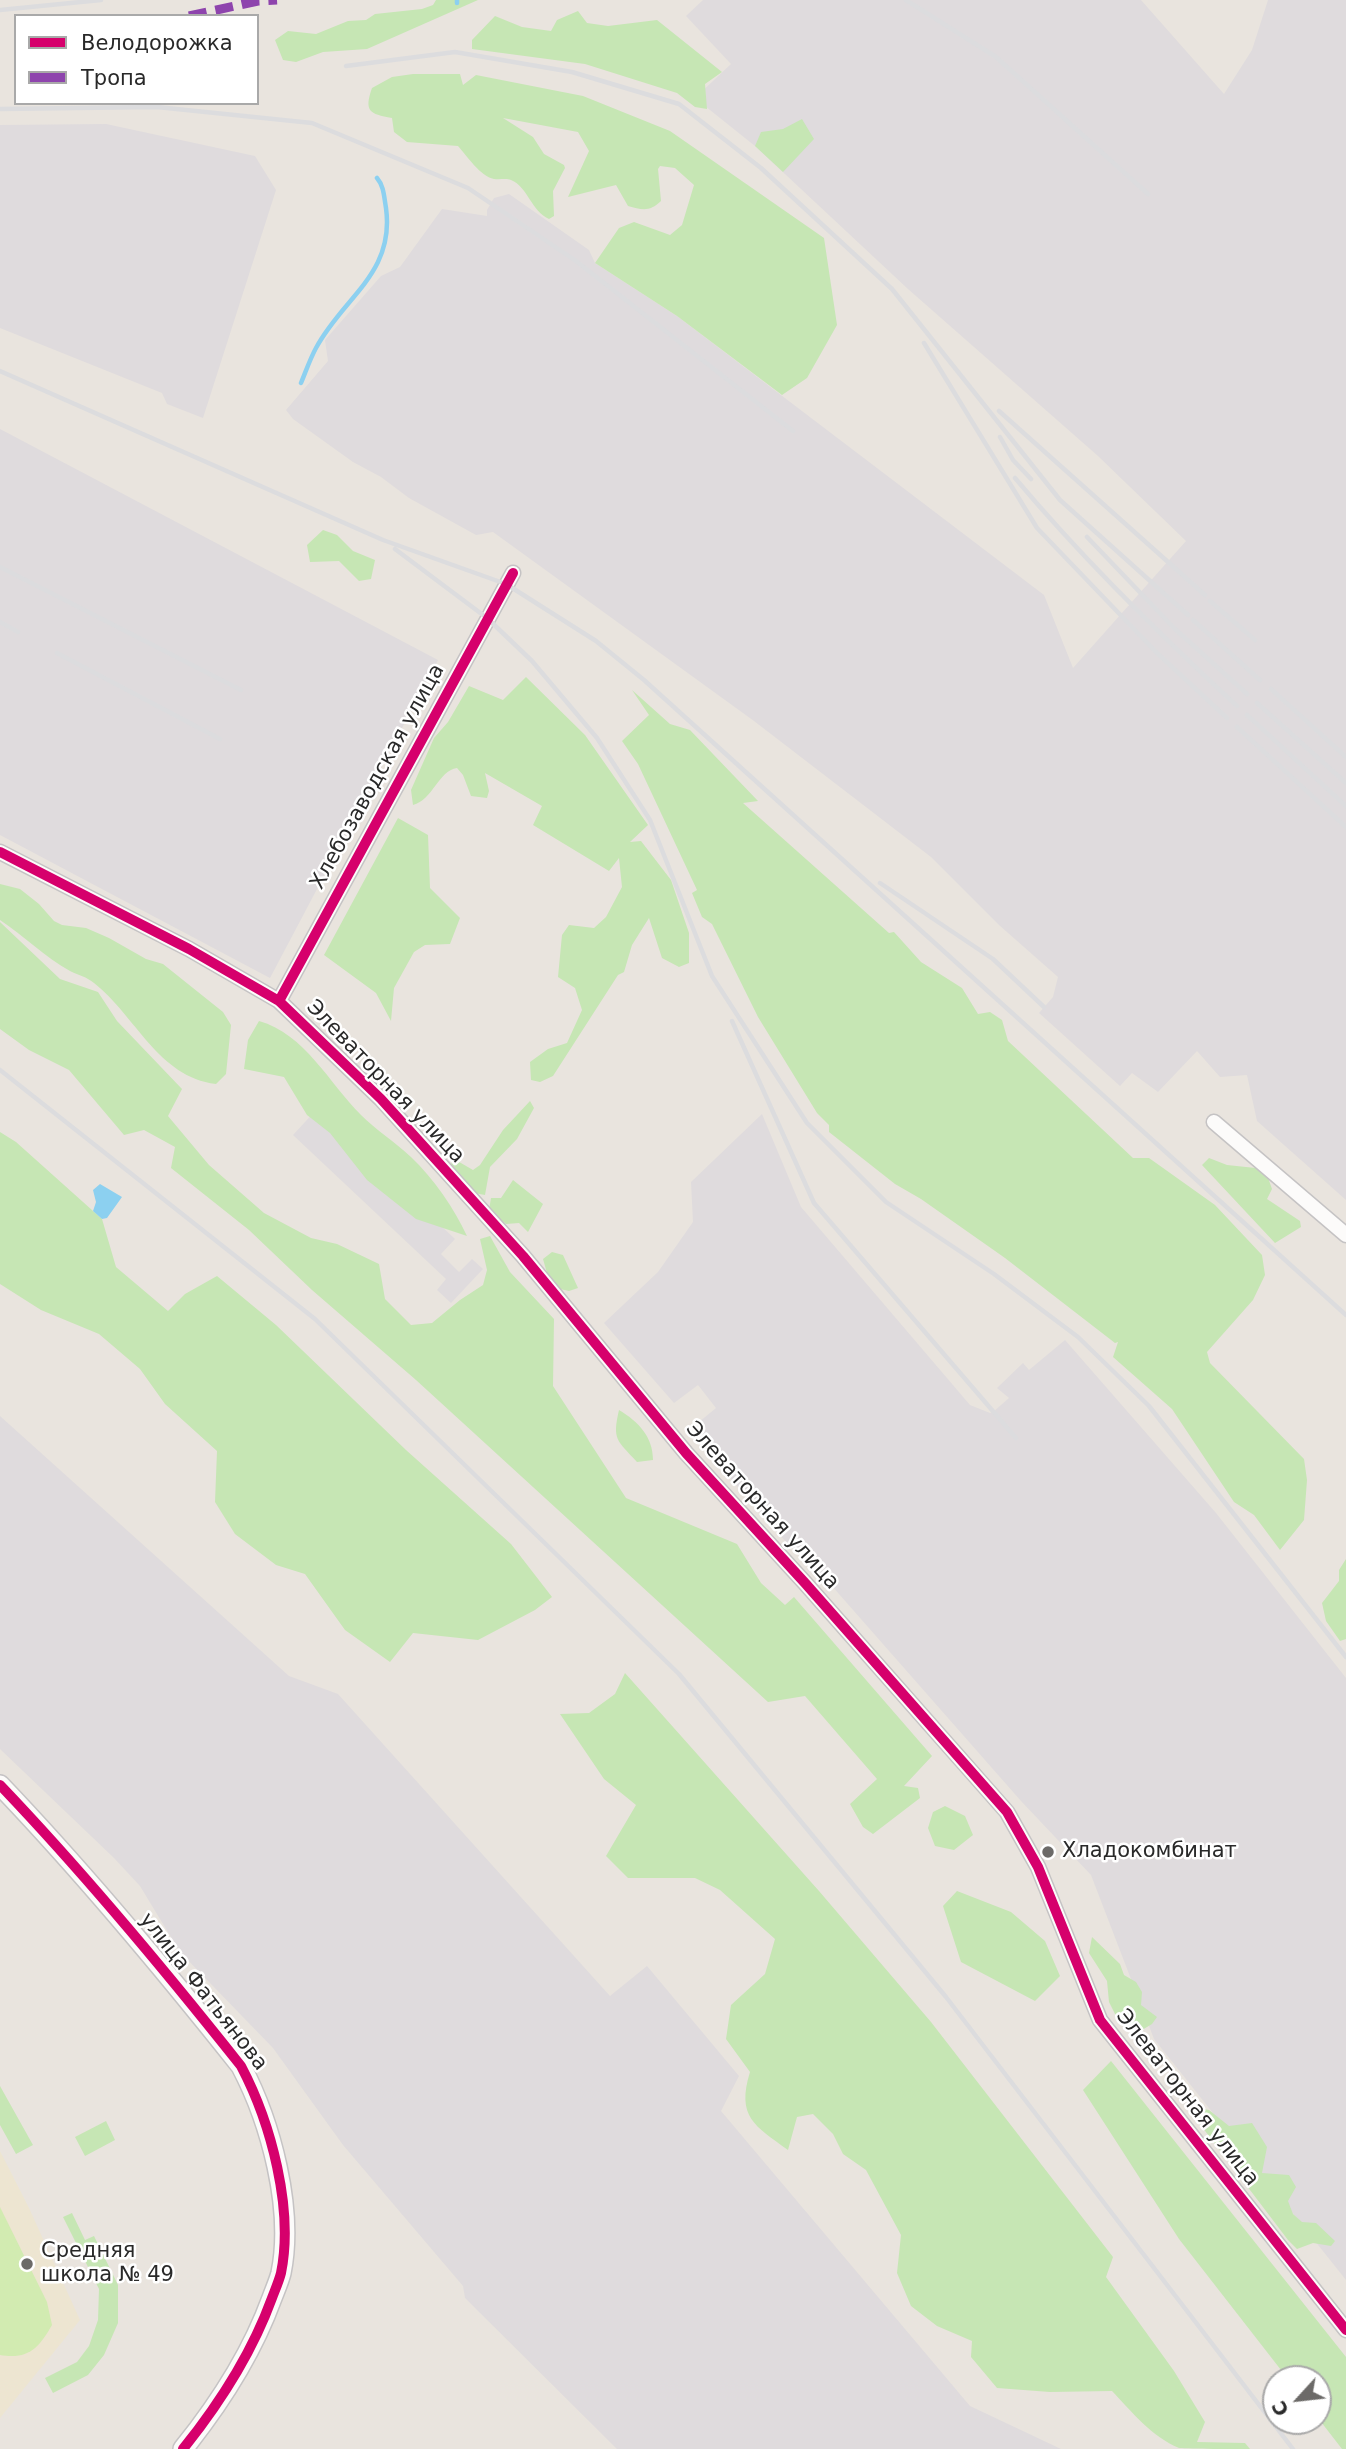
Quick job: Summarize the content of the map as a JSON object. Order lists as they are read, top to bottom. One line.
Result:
{"streets":{"street":["Хлебозаводская улица","Элеваторная улица","улица Фатьянова"]},"crossings":[["Хлебозаводская улица","Элеваторная улица"]],"places":["Хладокомбинат","Средняя школа № 49"],"legend":["Велодорожка","Тропа"],"north":"bottom left"}
